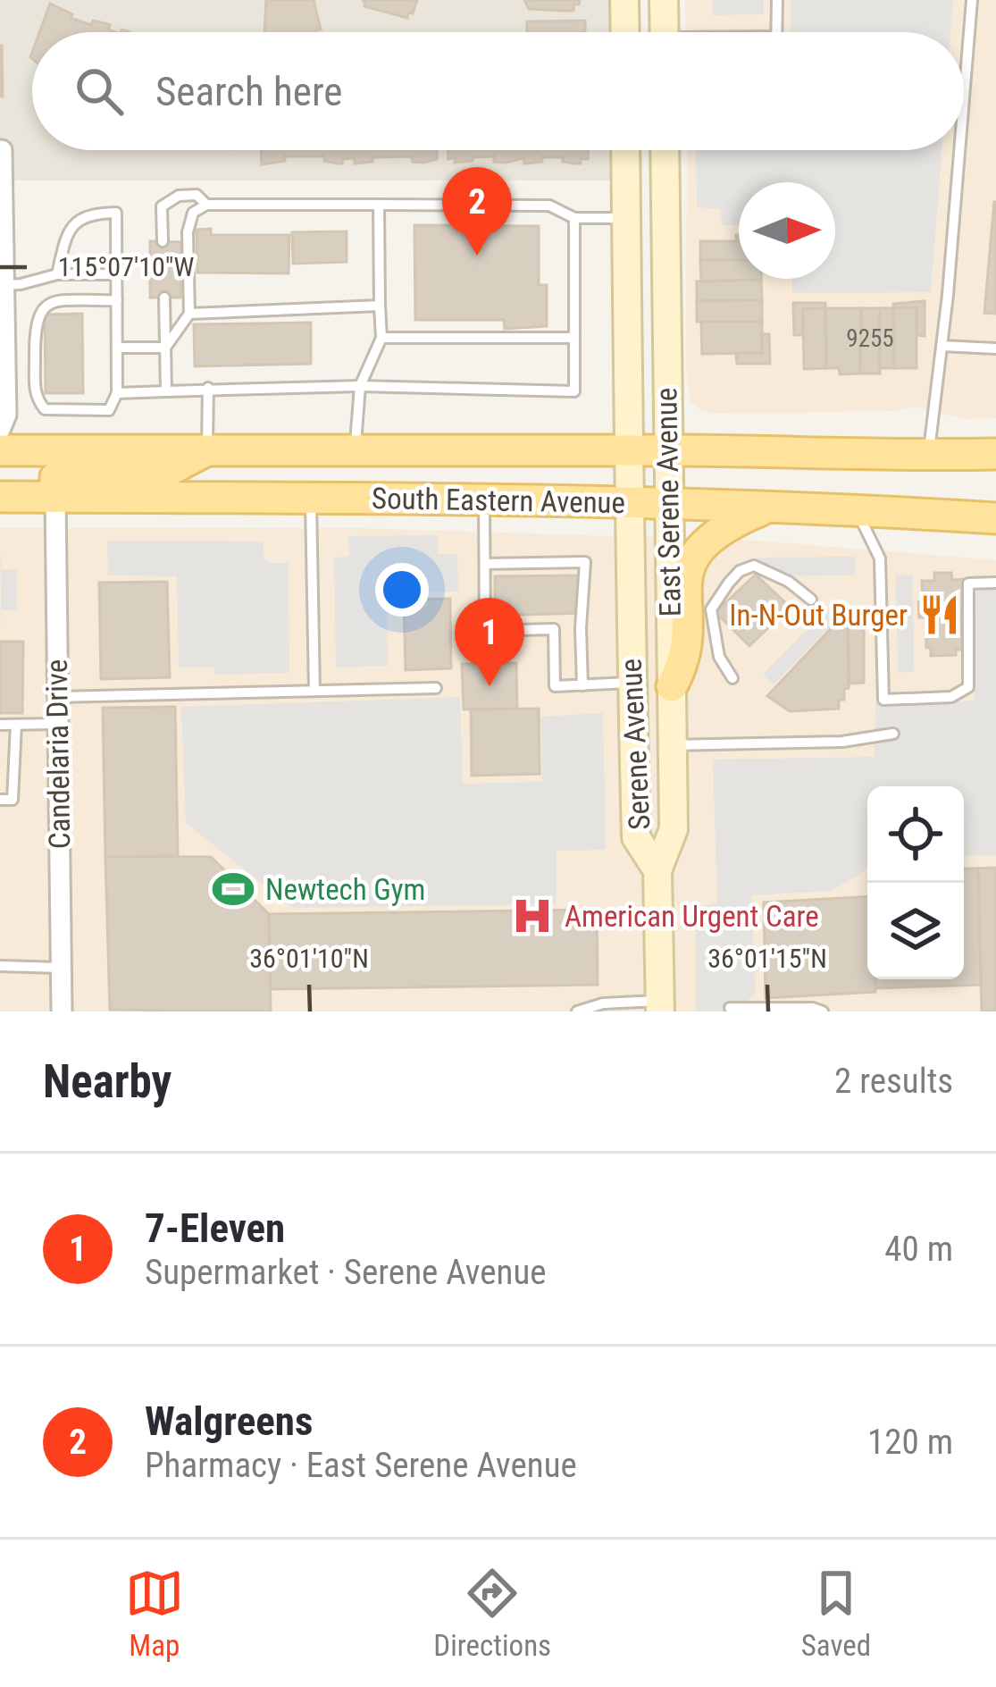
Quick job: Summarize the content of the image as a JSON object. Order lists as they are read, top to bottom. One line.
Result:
{"streets":{"main road":["South Eastern Avenue"],"street":["East Serene Avenue","Serene Avenue","Candelaria Drive"]},"crossings":[["South Eastern Avenue","East Serene Avenue"],["South Eastern Avenue","Serene Avenue"],["South Eastern Avenue","Candelaria Drive"],["East Serene Avenue","Serene Avenue"]],"places":{"restaurant":["In-N-Out Burger"],"sports":["Newtech Gym"],"hospital":["American Urgent Care"]},"house_numbers":["9255"],"north":"right","page":{"search":"Search here","pins":["2","1"],"heading":["Nearby","2 results"],"list":[{"mark":"1","name":"7-Eleven","note":"Supermarket · Serene Avenue","value":"40 m"},{"mark":"2","name":"Walgreens","note":"Pharmacy · East Serene Avenue","value":"120 m"}],"nav":["Map","Directions","Saved"]},"coordinates":["115°07'10\"W","36°01'10\"N","36°01'15\"N"]}
